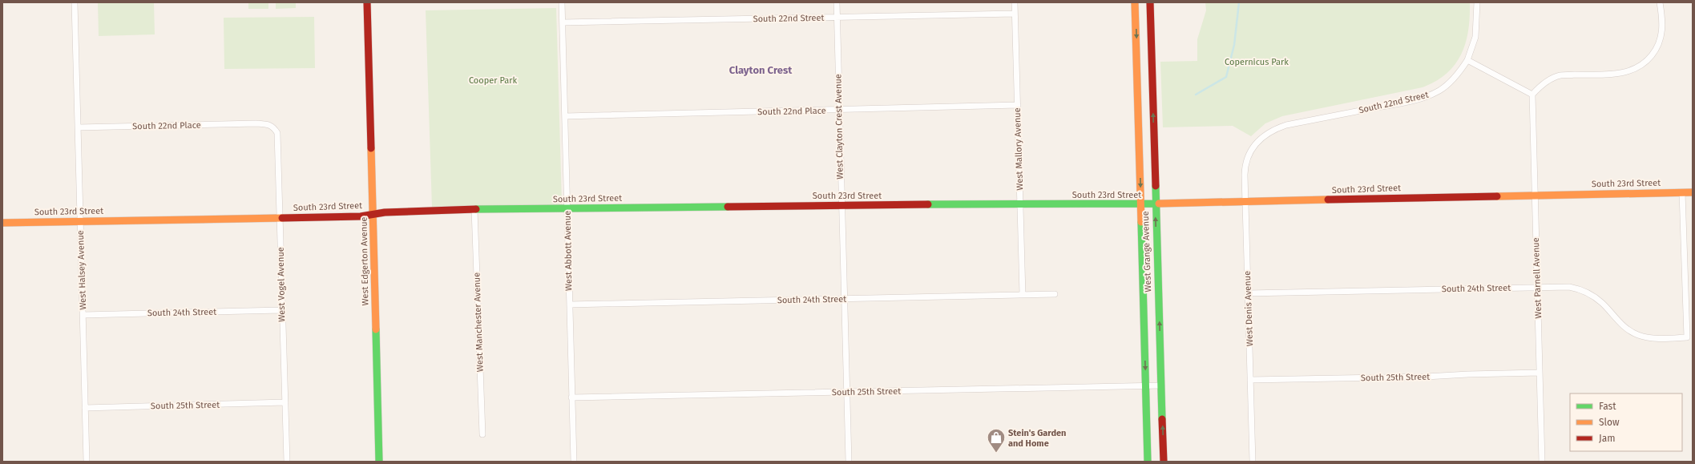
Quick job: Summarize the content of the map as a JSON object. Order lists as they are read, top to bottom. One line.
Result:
{"streets":{"street":["South 22nd Street","South 22nd Place","West Clayton Crest Avenue","West Mallory Avenue","South 23rd Street","West Abbott Avenue","West Grange Avenue","West Edgerton Avenue","West Halsey Avenue","West Parnell Avenue","West Vogel Avenue","South 24th Street","West Denis Avenue","West Manchester Avenue","South 25th Street"]},"crossings":[["South 22nd Street","West Clayton Crest Avenue"],["South 22nd Street","West Mallory Avenue"],["South 22nd Street","West Abbott Avenue"],["South 22nd Street","West Denis Avenue"],["South 22nd Place","West Clayton Crest Avenue"],["South 22nd Place","West Mallory Avenue"],["South 22nd Place","West Abbott Avenue"],["South 22nd Place","West Halsey Avenue"],["South 22nd Place","West Vogel Avenue"],["West Clayton Crest Avenue","South 23rd Street"],["West Clayton Crest Avenue","South 24th Street"],["West Clayton Crest Avenue","South 25th Street"],["West Mallory Avenue","South 23rd Street"],["West Mallory Avenue","South 24th Street"],["South 23rd Street","West Abbott Avenue"],["South 23rd Street","West Grange Avenue"],["South 23rd Street","West Edgerton Avenue"],["South 23rd Street","West Halsey Avenue"],["South 23rd Street","West Parnell Avenue"],["South 23rd Street","West Vogel Avenue"],["South 23rd Street","South 24th Street"],["South 23rd Street","West Denis Avenue"],["South 23rd Street","West Manchester Avenue"],["West Abbott Avenue","South 24th Street"],["West Abbott Avenue","South 25th Street"],["West Grange Avenue","South 25th Street"],["West Halsey Avenue","South 24th Street"],["West Halsey Avenue","South 25th Street"],["West Parnell Avenue","South 24th Street"],["West Parnell Avenue","South 25th Street"],["West Vogel Avenue","South 24th Street"],["West Vogel Avenue","South 25th Street"],["South 24th Street","West Denis Avenue"],["West Denis Avenue","South 25th Street"]],"districts":["Clayton Crest"],"parks":["Copernicus Park","Cooper Park"],"places":{"shop":["Stein's Garden and Home"]},"legend":["Fast","Slow","Jam"]}
